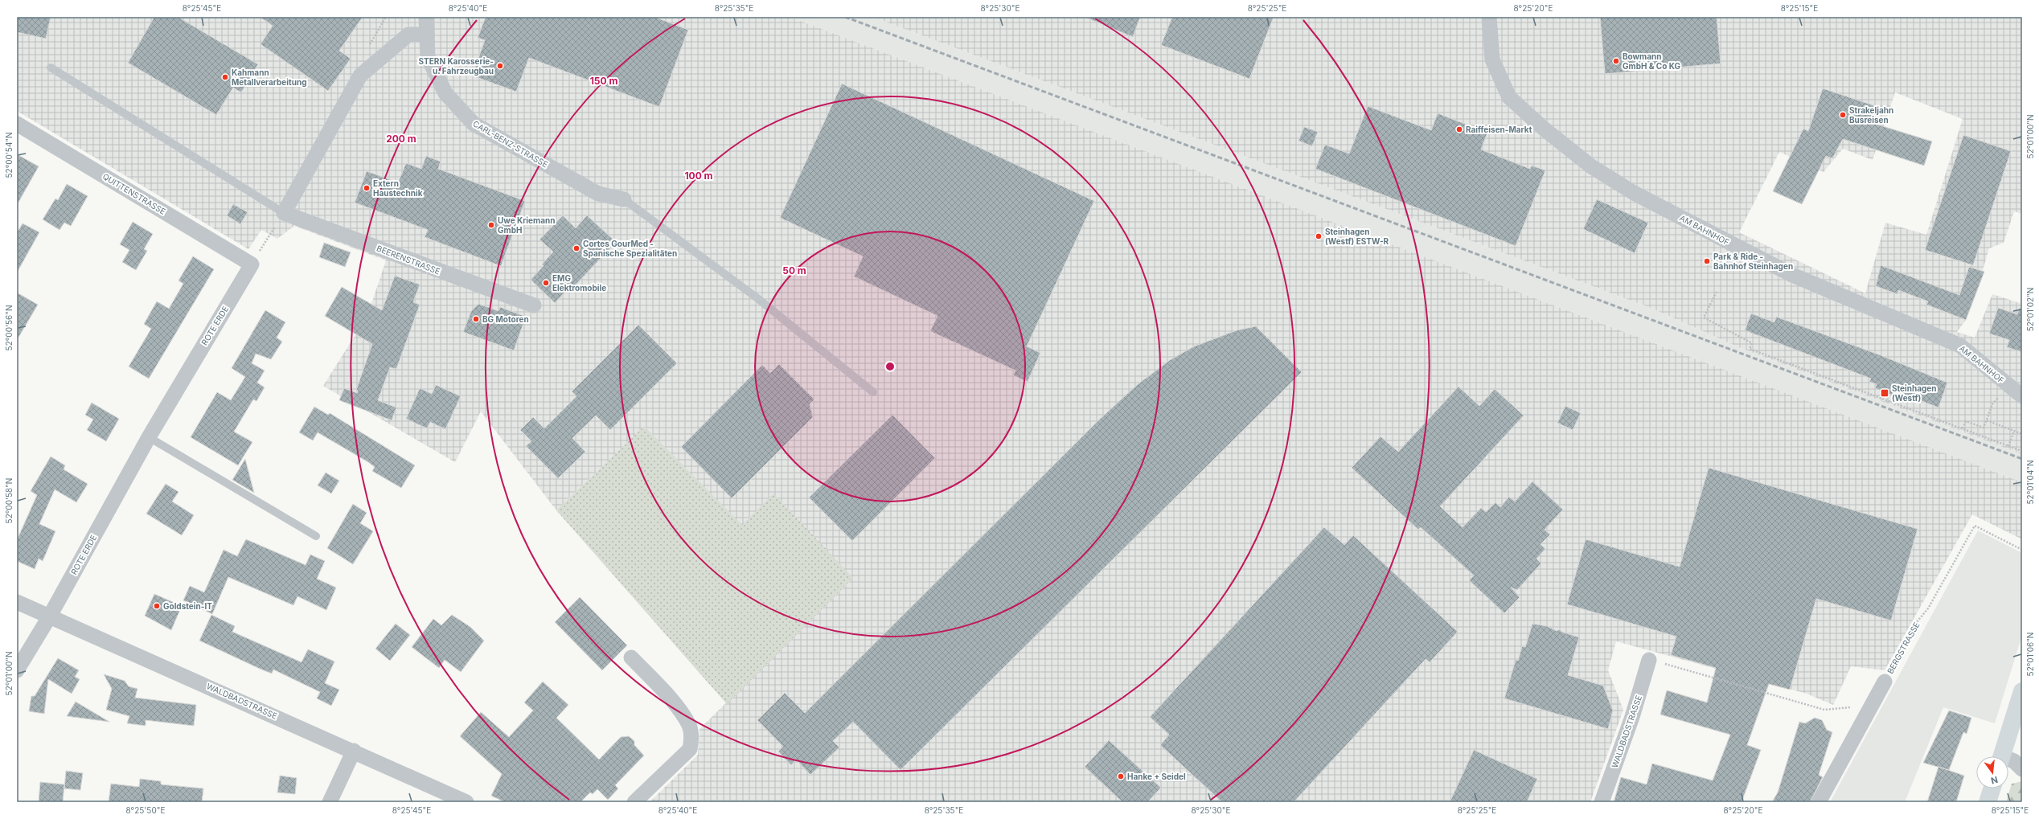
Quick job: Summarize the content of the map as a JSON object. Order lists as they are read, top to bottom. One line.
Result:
{"streets":{"street":["CARL-BENZ-STRASSE","QUITTENSTRASSE","AM BAHNHOF","BEERENSTRASSE","ROTE ERDE","BERGSTRASSE","WALDBADSTRASSE"]},"crossings":[["QUITTENSTRASSE","ROTE ERDE"],["ROTE ERDE","WALDBADSTRASSE"]],"places":{"other":["Bowmann GmbH & Co KG","STERN Karosserie- u. Fahrzeugbau","Kahmann Metallverarbeitung","Strakeljahn Busreisen","Raiffeisen-Markt","Extern Haustechnik","Uwe Kriemann GmbH","Steinhagen (Westf) ESTW-R","Cortes GourMed - Spanische Spezialitäten","Park & Ride - Bahnhof Steinhagen","EMG Elektromobile","BG Motoren","Goldstein-IT","Hanke + Seidel"],"transit":["Steinhagen (Westf)"]},"north":"bottom","coordinates":["8°25'45\"E","8°25'40\"E","8°25'35\"E","8°25'30\"E","8°25'25\"E","8°25'20\"E","8°25'15\"E","52°01'00\"N","52°00'54\"N","52°01'02\"N","52°00'56\"N","52°01'04\"N","52°00'58\"N","52°01'06\"N","8°25'50\"E"],"rings":["150 m","200 m","100 m","50 m"]}
